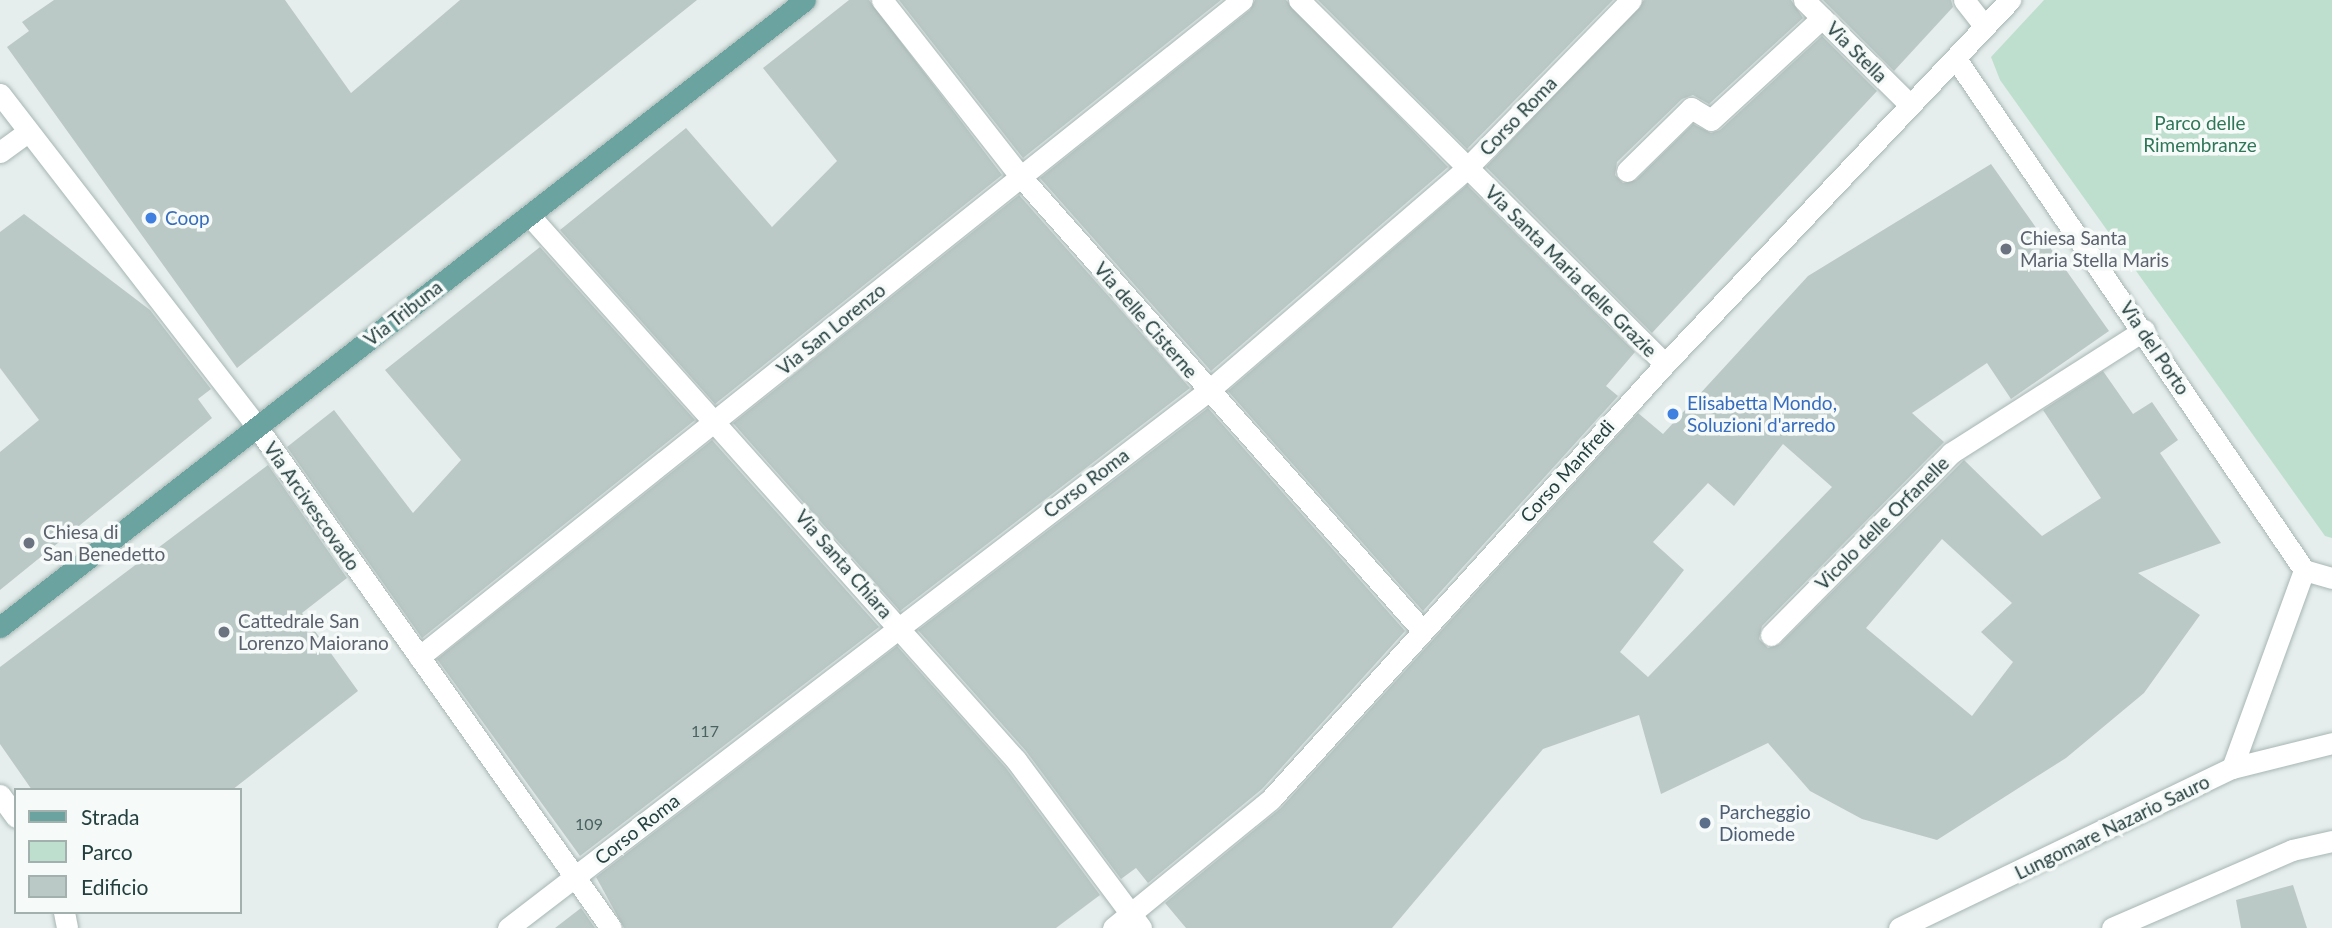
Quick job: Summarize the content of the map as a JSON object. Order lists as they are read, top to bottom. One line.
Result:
{"streets":{"main road":["Via Tribuna"],"street":["Via Stella","Corso Roma","Via Santa Maria delle Grazie","Via delle Cisterne","Via San Lorenzo","Via del Porto","Corso Manfredi","Via Arcivescovado","Vicolo delle Orfanelle","Via Santa Chiara","Lungomare Nazario Sauro"]},"crossings":[["Via Stella","Corso Manfredi"],["Corso Roma","Via Santa Maria delle Grazie"],["Corso Roma","Via delle Cisterne"],["Corso Roma","Via Arcivescovado"],["Corso Roma","Via Santa Chiara"],["Via Santa Maria delle Grazie","Corso Manfredi"],["Via Tribuna","Via Arcivescovado"],["Via Tribuna","Via Santa Chiara"],["Via delle Cisterne","Via San Lorenzo"],["Via delle Cisterne","Corso Manfredi"],["Via San Lorenzo","Via Arcivescovado"],["Via San Lorenzo","Via Santa Chiara"],["Via del Porto","Corso Manfredi"],["Via del Porto","Vicolo delle Orfanelle"],["Corso Manfredi","Via Santa Chiara"]],"parks":["Parco delle Rimembranze"],"places":["Coop","Chiesa Santa Maria Stella Maris","Elisabetta Mondo, Soluzioni d'arredo","Chiesa di San Benedetto","Cattedrale San Lorenzo Maiorano","Parcheggio Diomede"],"house_numbers":["117","109"],"legend":["Strada","Parco","Edificio"]}
